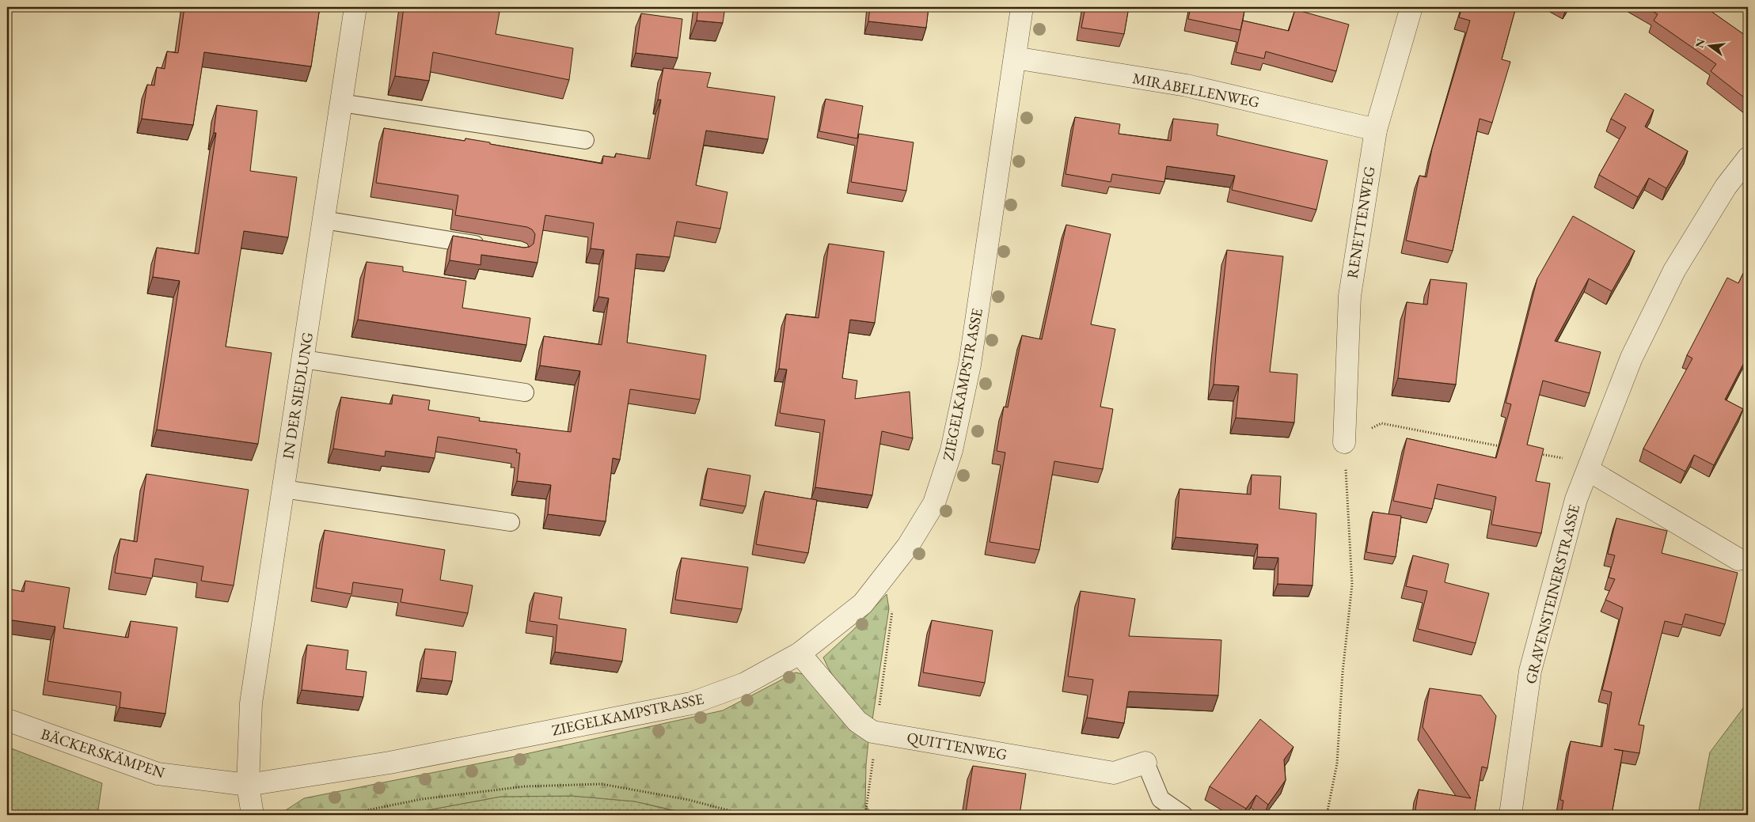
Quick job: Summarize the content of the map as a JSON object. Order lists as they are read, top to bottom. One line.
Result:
{"streets":{"street":["MIRABELLENWEG","RENETTENWEG","ZIEGELKAMPSTRASSE","IN DER SIEDLUNG","GRAVENSTEINERSTRASSE","QUITTENWEG","BÄCKERSKÄMPEN"]},"crossings":[["MIRABELLENWEG","RENETTENWEG"],["MIRABELLENWEG","ZIEGELKAMPSTRASSE"],["ZIEGELKAMPSTRASSE","IN DER SIEDLUNG"],["ZIEGELKAMPSTRASSE","QUITTENWEG"],["ZIEGELKAMPSTRASSE","BÄCKERSKÄMPEN"],["IN DER SIEDLUNG","BÄCKERSKÄMPEN"]],"north":"left"}
